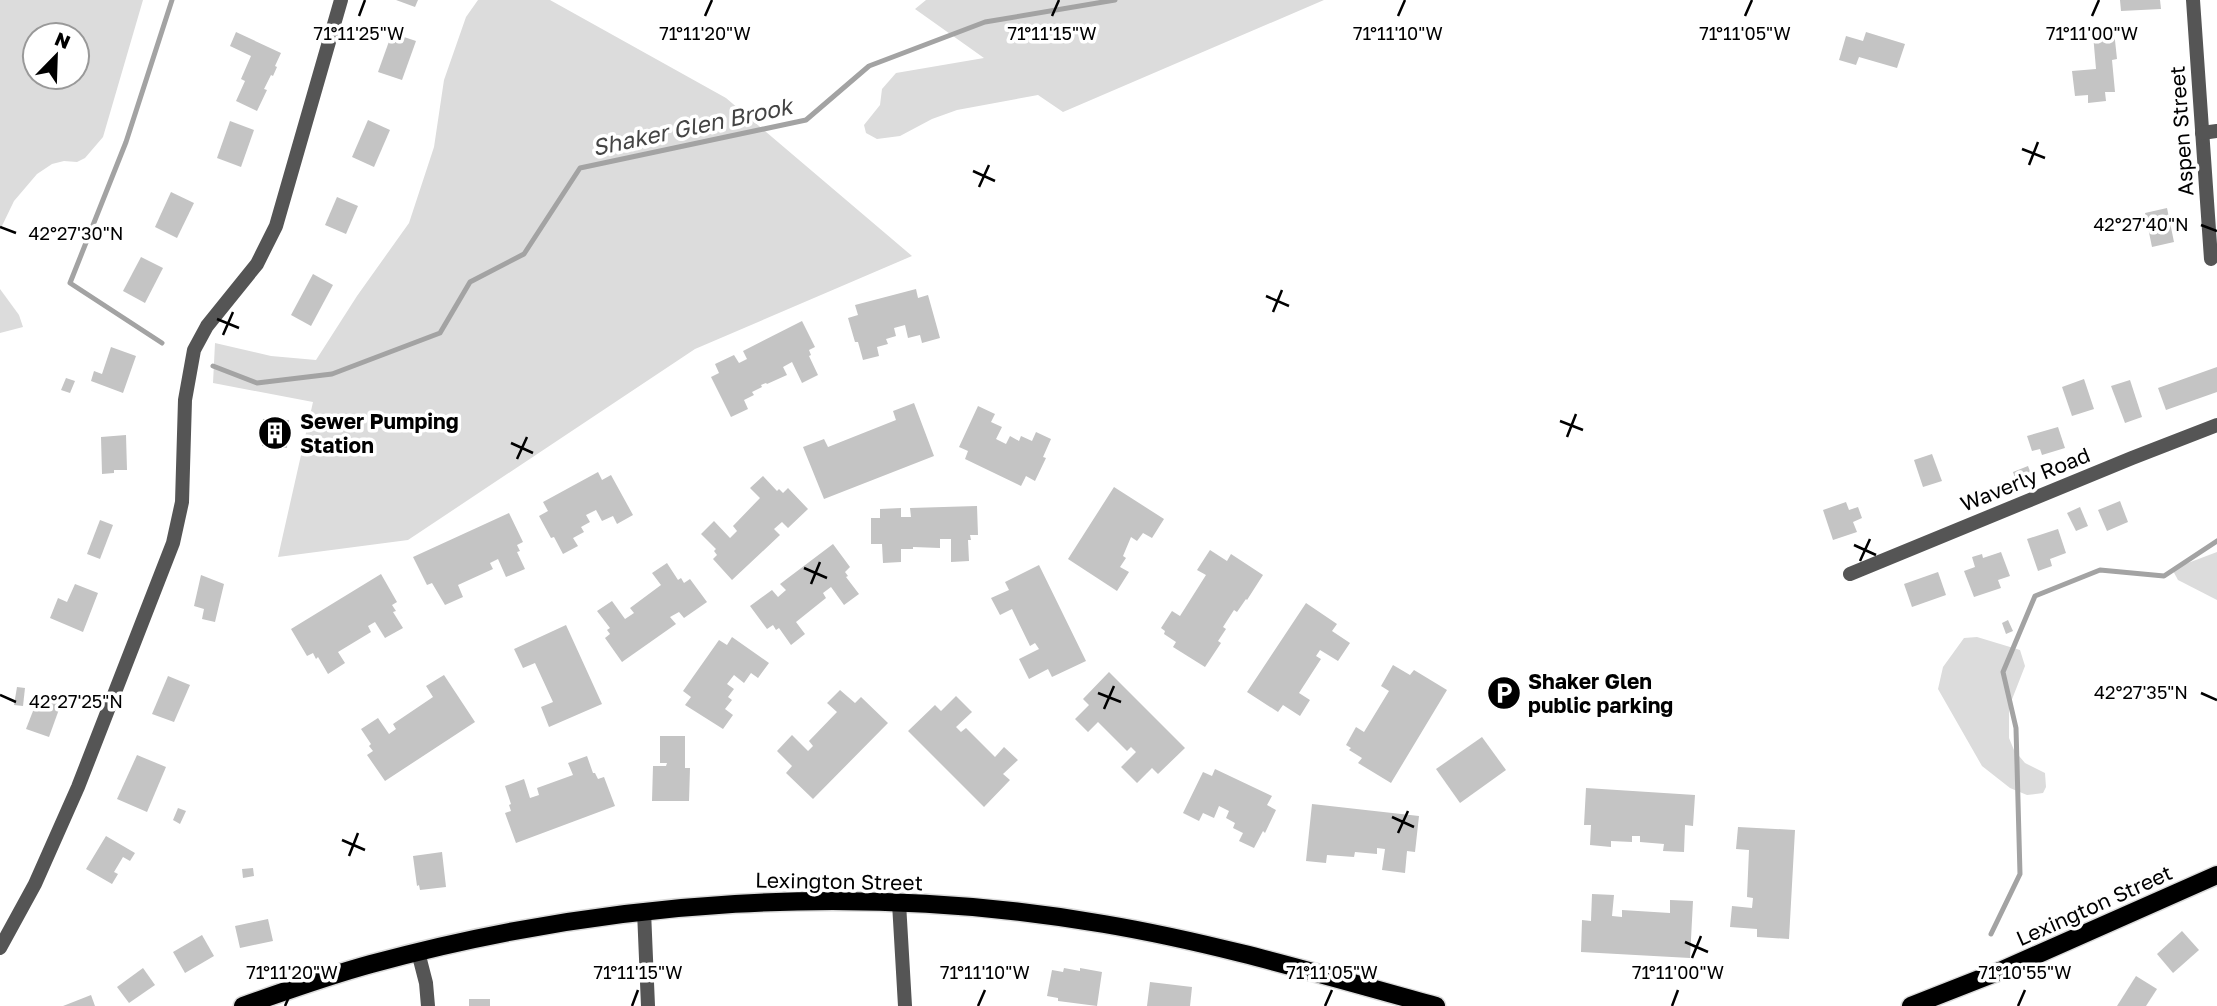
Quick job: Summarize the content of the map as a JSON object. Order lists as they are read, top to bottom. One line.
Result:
{"streets":{"main road":["Lexington Street"],"street":["Aspen Street","Waverly Road"]},"water":["Shaker Glen Brook"],"places":{"building":["Sewer Pumping Station"],"parking":["Shaker Glen public parking"]},"north":"top right","coordinates":["71°11'25\"W","71°11'20\"W","71°11'15\"W","71°11'10\"W","71°11'05\"W","71°11'00\"W","42°27'40\"N","42°27'30\"N","42°27'35\"N","42°27'25\"N","71°10'55\"W"]}
